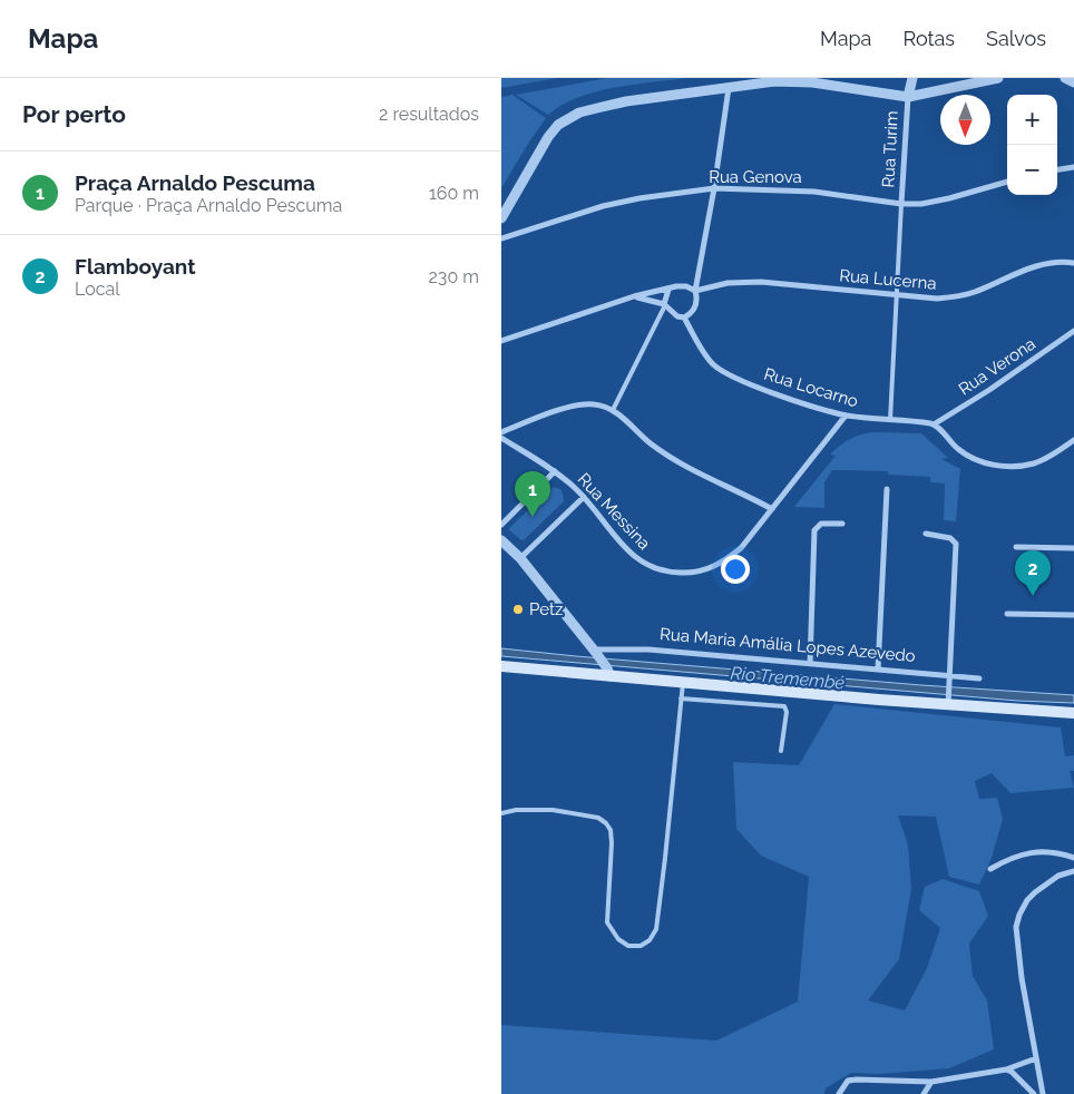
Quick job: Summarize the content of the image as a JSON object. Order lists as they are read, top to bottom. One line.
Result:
{"streets":{"street":["Rua Turim","Rua Genova","Rua Lucerna","Rua Verona","Rua Locarno","Rua Messina","Rua Maria Amália Lopes Azevedo"]},"crossings":[["Rua Turim","Rua Genova"],["Rua Lucerna","Rua Locarno"],["Rua Verona","Rua Locarno"],["Rua Locarno","Rua Messina"]],"water":["Rio Tremembé"],"places":["Petz"],"north":"bottom","page":{"header":"Mapa","nav":["Mapa","Rotas","Salvos"],"heading":["Por perto","2 resultados"],"map_buttons":["+","−"],"list":[{"mark":"1","name":"Praça Arnaldo Pescuma","note":"Parque · Praça Arnaldo Pescuma","value":"160 m"},{"mark":"2","name":"Flamboyant","note":"Local","value":"230 m"}],"pins":["1","2"]}}
